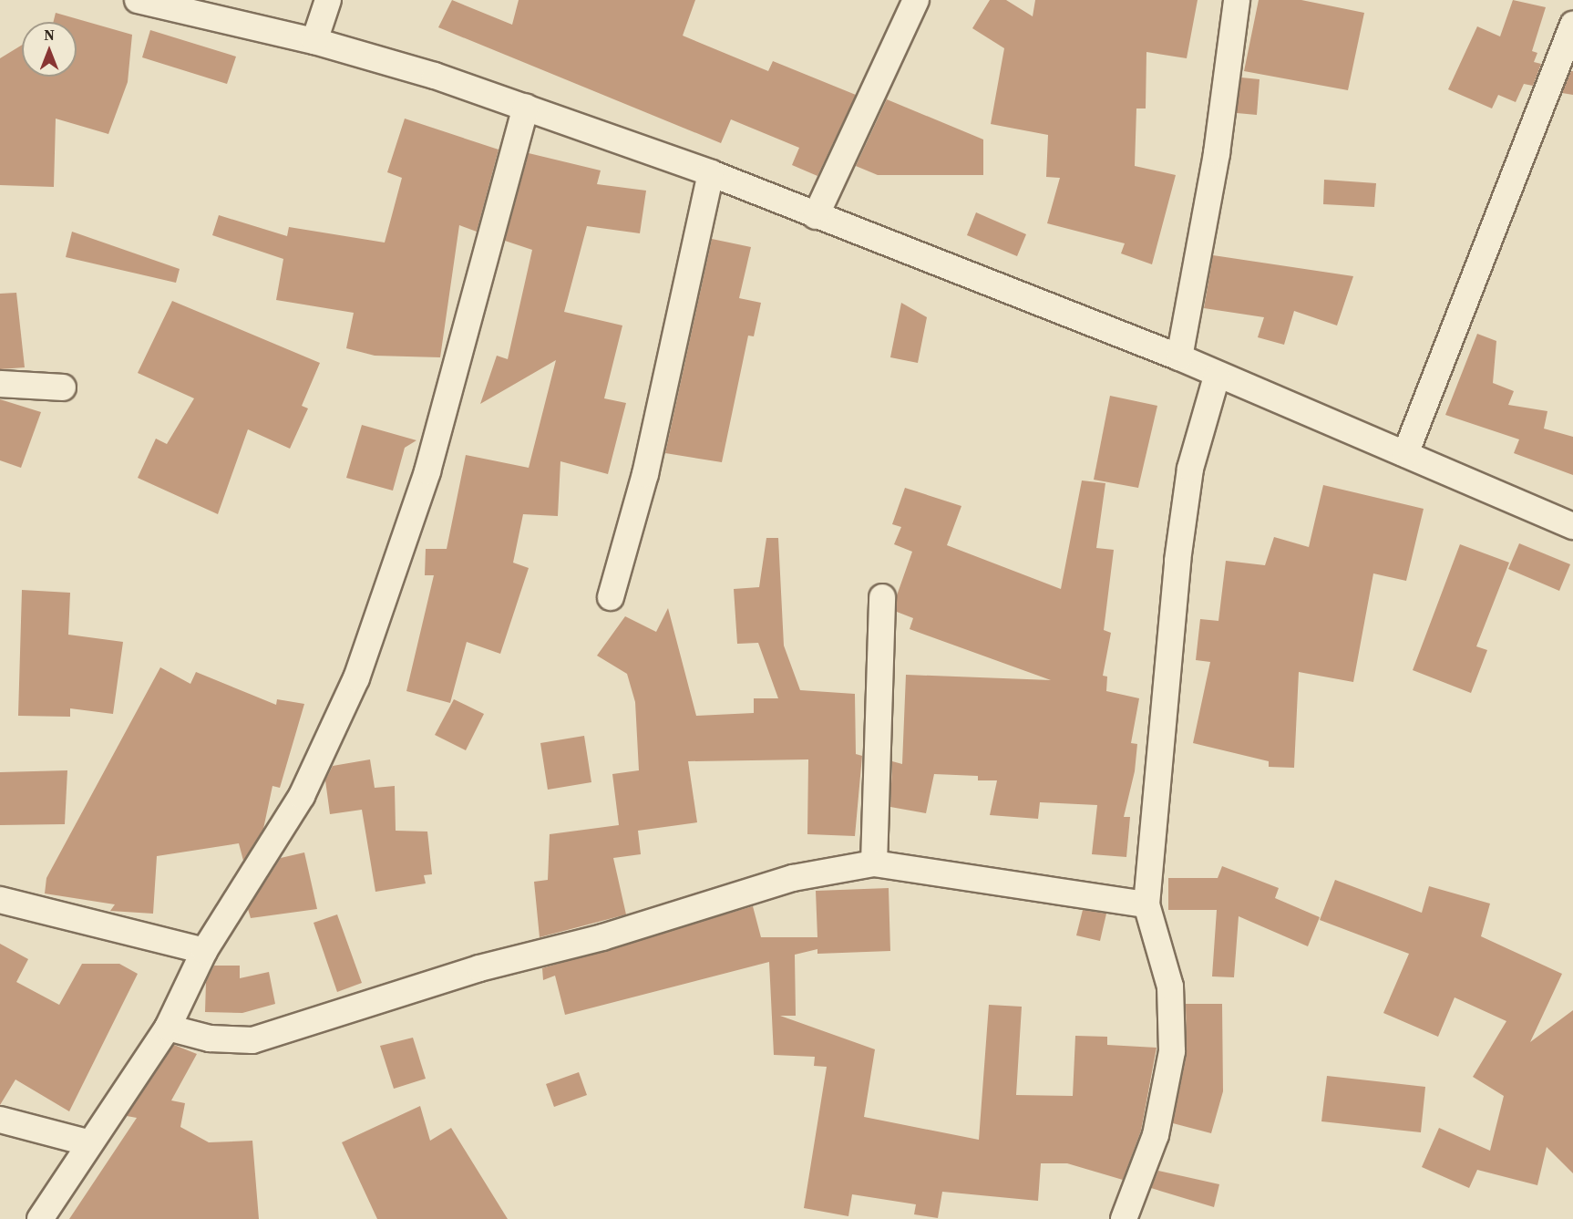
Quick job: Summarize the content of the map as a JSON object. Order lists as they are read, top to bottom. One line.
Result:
{"north":"top"}
